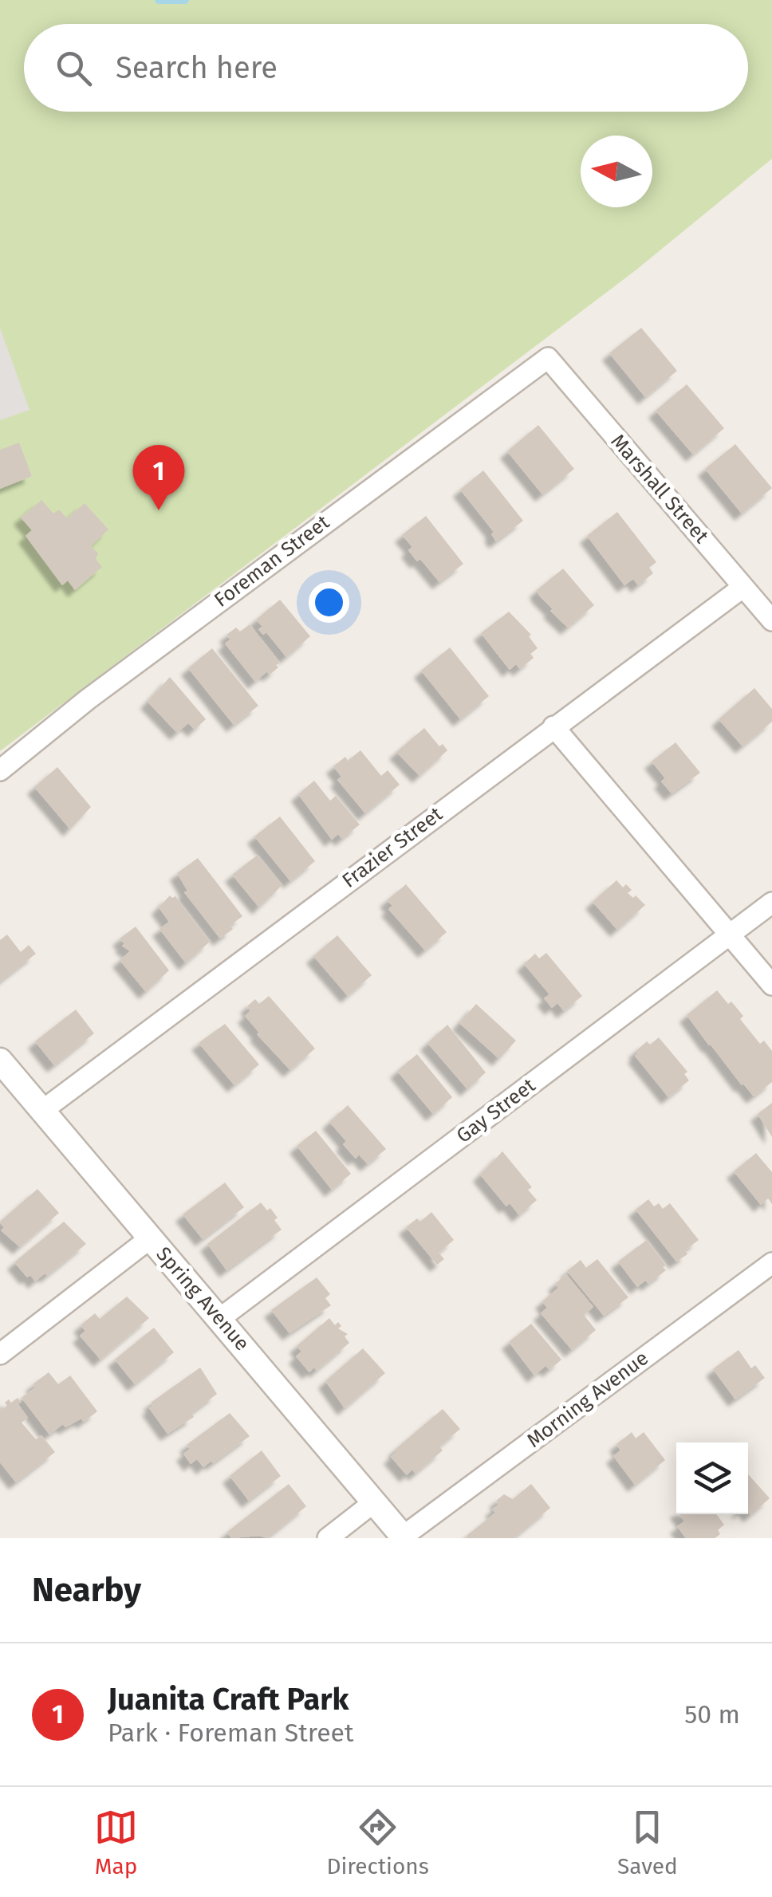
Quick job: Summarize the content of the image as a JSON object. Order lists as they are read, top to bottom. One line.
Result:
{"streets":{"street":["Marshall Street","Foreman Street","Frazier Street","Gay Street","Spring Avenue","Morning Avenue"]},"crossings":[["Marshall Street","Foreman Street"],["Marshall Street","Frazier Street"],["Frazier Street","Spring Avenue"],["Gay Street","Spring Avenue"],["Spring Avenue","Morning Avenue"]],"north":"left","page":{"search":"Search here","pins":"1","heading":"Nearby","list":[{"mark":"1","name":"Juanita Craft Park","note":"Park · Foreman Street","value":"50 m"}],"nav":["Map","Directions","Saved"]}}
